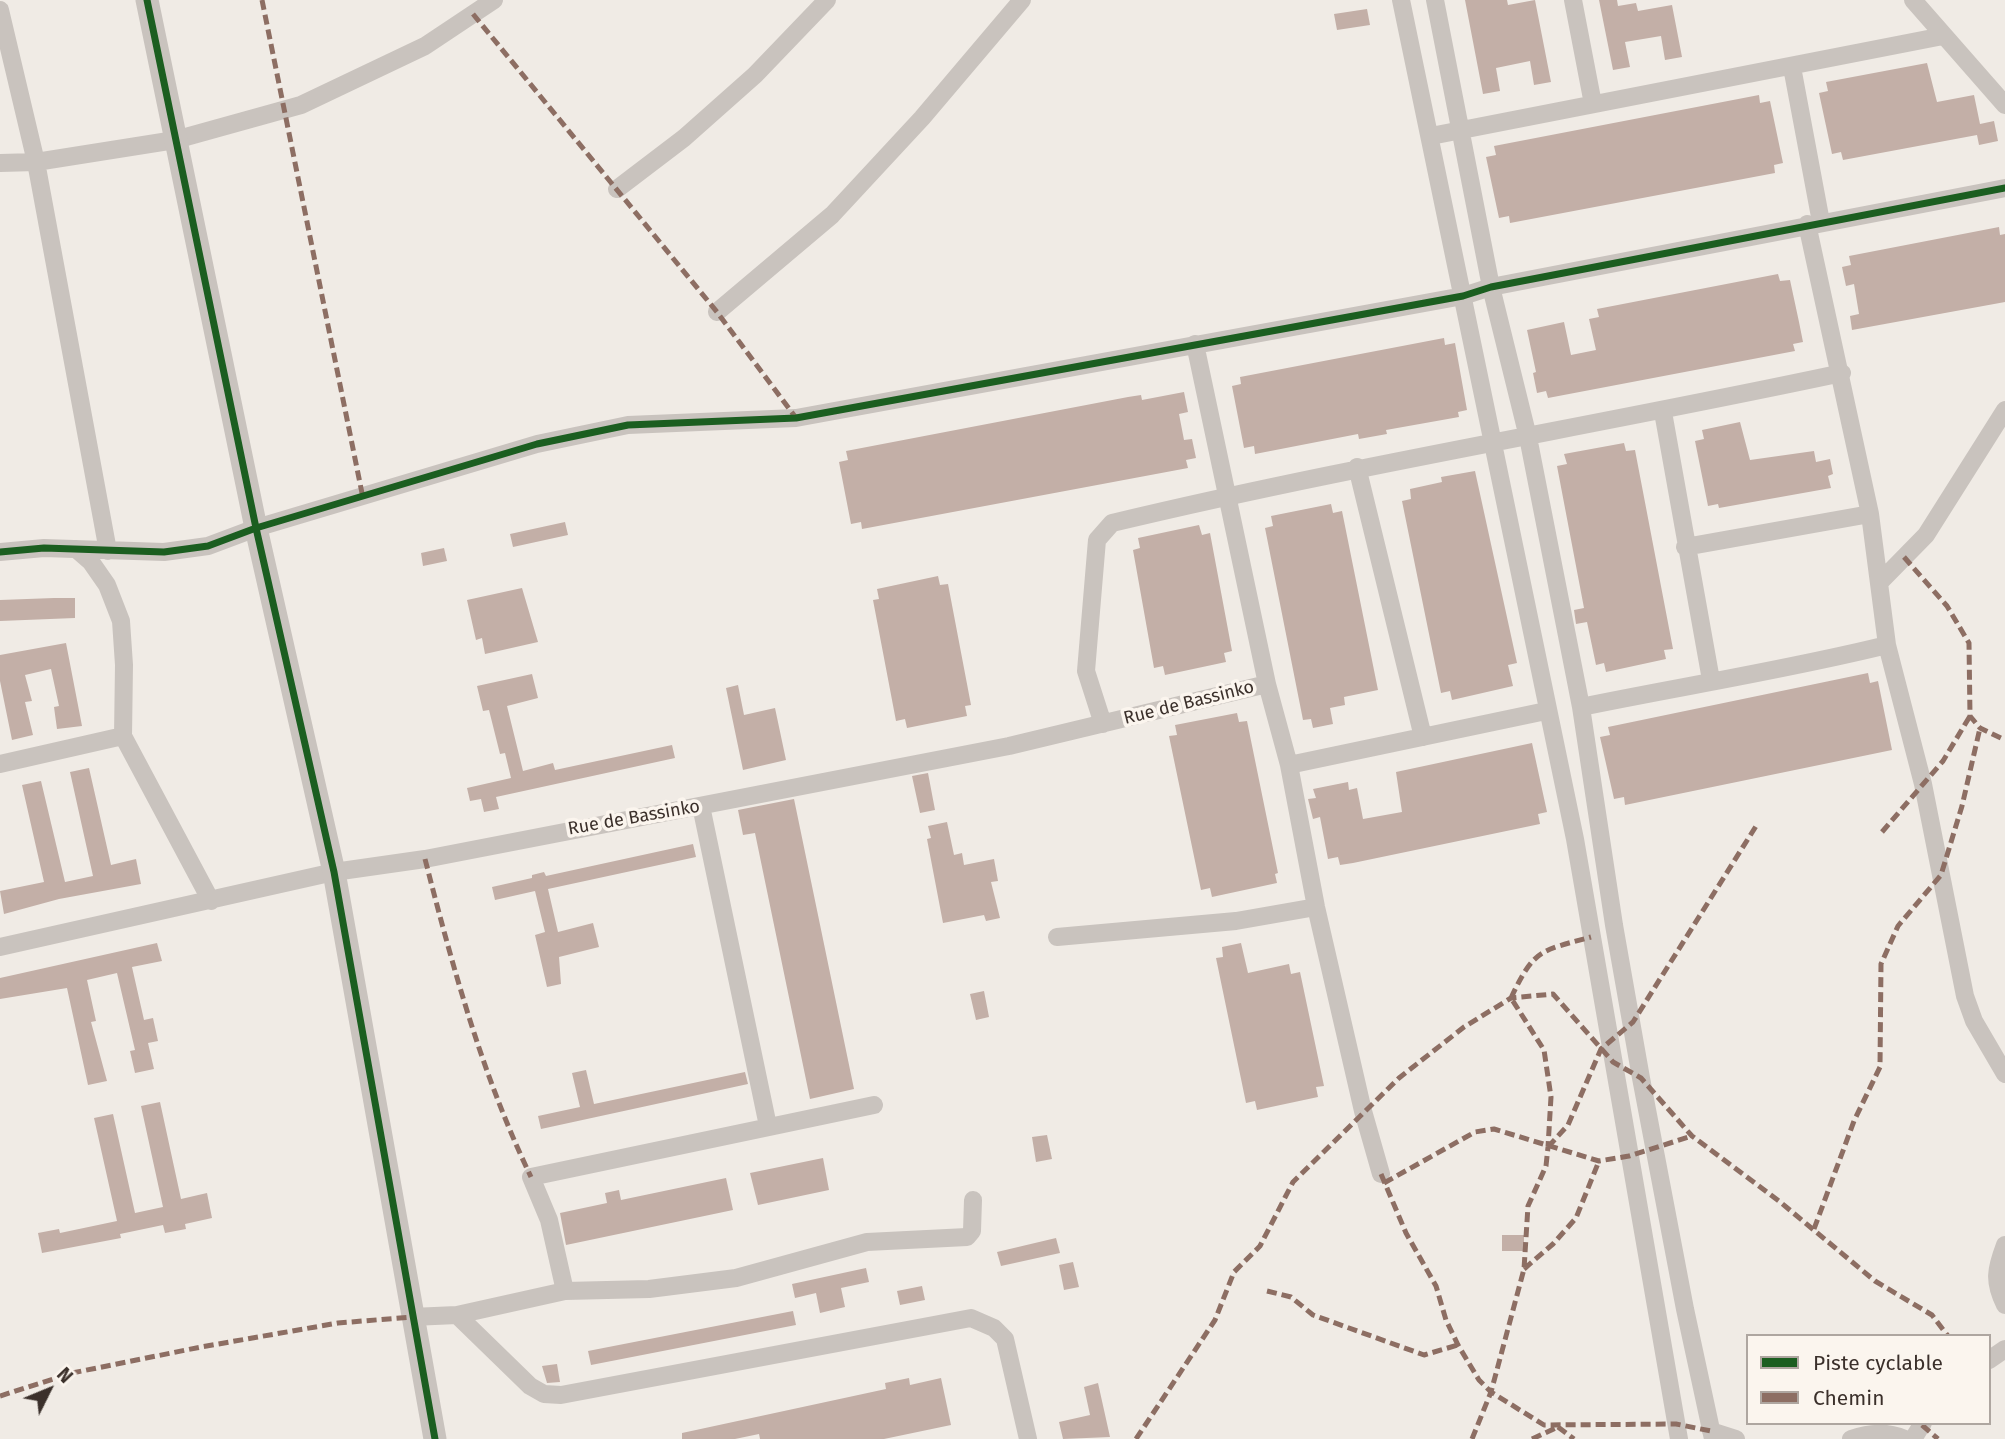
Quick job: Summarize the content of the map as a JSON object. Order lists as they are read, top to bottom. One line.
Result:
{"streets":{"street":["Rue de Bassinko"]},"legend":["Piste cyclable","Chemin"],"north":"top right"}
